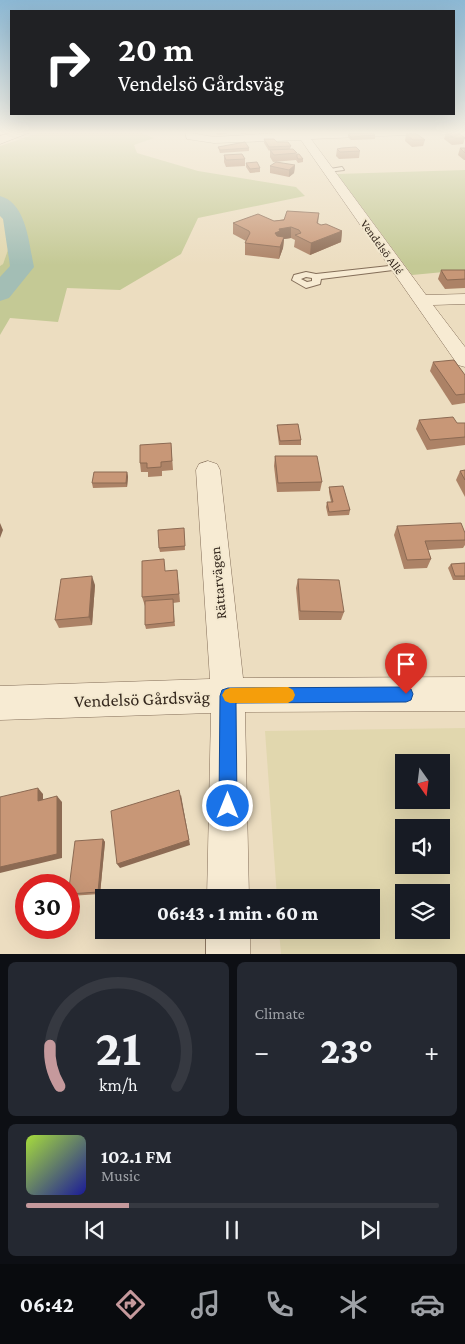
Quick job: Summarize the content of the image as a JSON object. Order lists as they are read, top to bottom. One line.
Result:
{"streets":{"street":["Vendelsö Allé","Rättarvägen","Vendelsö Gårdsväg"]},"crossings":[["Rättarvägen","Vendelsö Gårdsväg"]],"north":"bottom","page":{"turn":["20 m","Vendelsö Gårdsväg"],"limit":"30","trip":"06:43 · 1 min · 60 m","tile":"Climate","heat":["−","23°","+"],"song":["102.1 FM","Music"],"tabs":"06:42","gauge":["21","km/h"]}}
